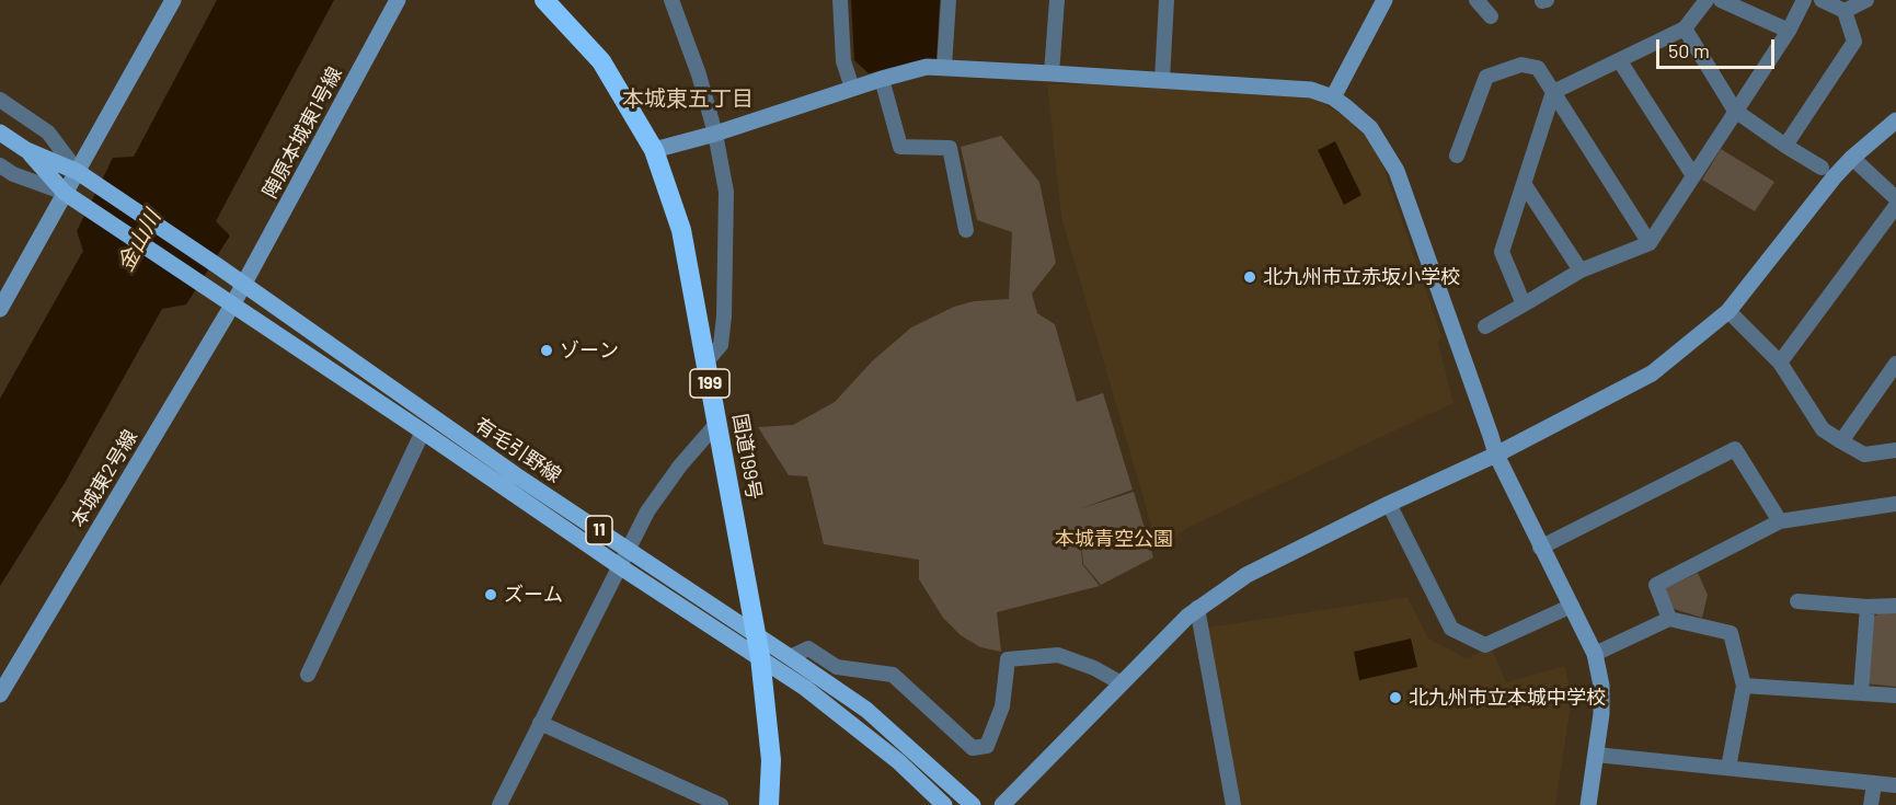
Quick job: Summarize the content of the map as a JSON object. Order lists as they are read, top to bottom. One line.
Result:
{"streets":{"highway":["199","国道199号"],"main road":["有毛引野線","11"],"street":["陣原本城東1号線","本城東2号線"]},"crossings":[["陣原本城東1号線","有毛引野線"],["陣原本城東1号線","本城東2号線"],["有毛引野線","国道199号"],["有毛引野線","本城東2号線"]],"districts":["本城東五丁目"],"water":["金山川"],"parks":["本城青空公園"],"places":["北九州市立赤坂小学校","ゾーン","ズーム","北九州市立本城中学校"],"scale_bar":"50 m"}
